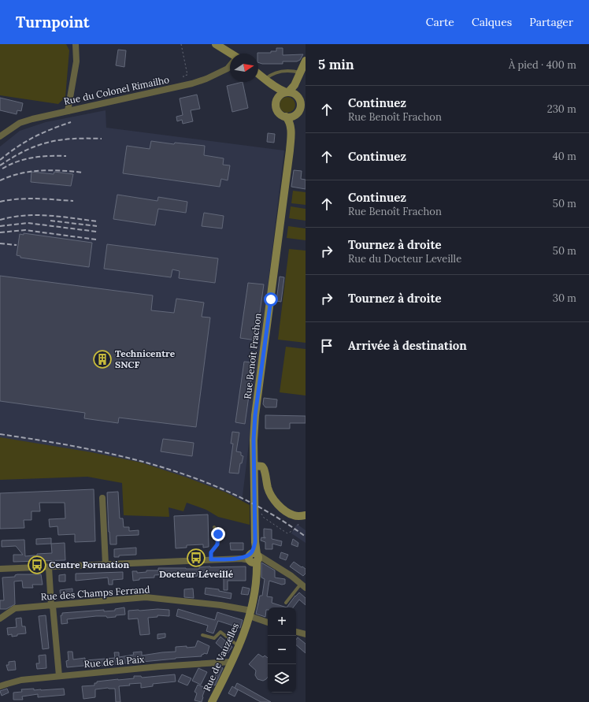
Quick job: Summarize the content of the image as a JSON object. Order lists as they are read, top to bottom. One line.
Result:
{"streets":{"main road":["Rue Benoît Frachon","Rue de Vauzelles"],"street":["Rue du Colonel Rimailho","Rue des Champs Ferrand","Rue de la Paix"]},"crossings":[["Rue Benoît Frachon","Rue de Vauzelles"],["Rue des Champs Ferrand","Rue de Vauzelles"],["Rue de Vauzelles","Rue de la Paix"]],"places":{"building":["Technicentre SNCF"],"bus stop":["Docteur Léveillé","Centre Formation"]},"north":"right","page":{"header":"Turnpoint","nav":["Carte","Calques","Partager"],"heading":["5 min","À pied · 400 m"],"list":[["Continuez","Rue Benoît Frachon","230 m"],["Continuez","40 m"],["Continuez","Rue Benoît Frachon","50 m"],["Tournez à droite","Rue du Docteur Leveille","50 m"],["Tournez à droite","30 m"],"Arrivée à destination"],"map_buttons":["+","−"]}}
